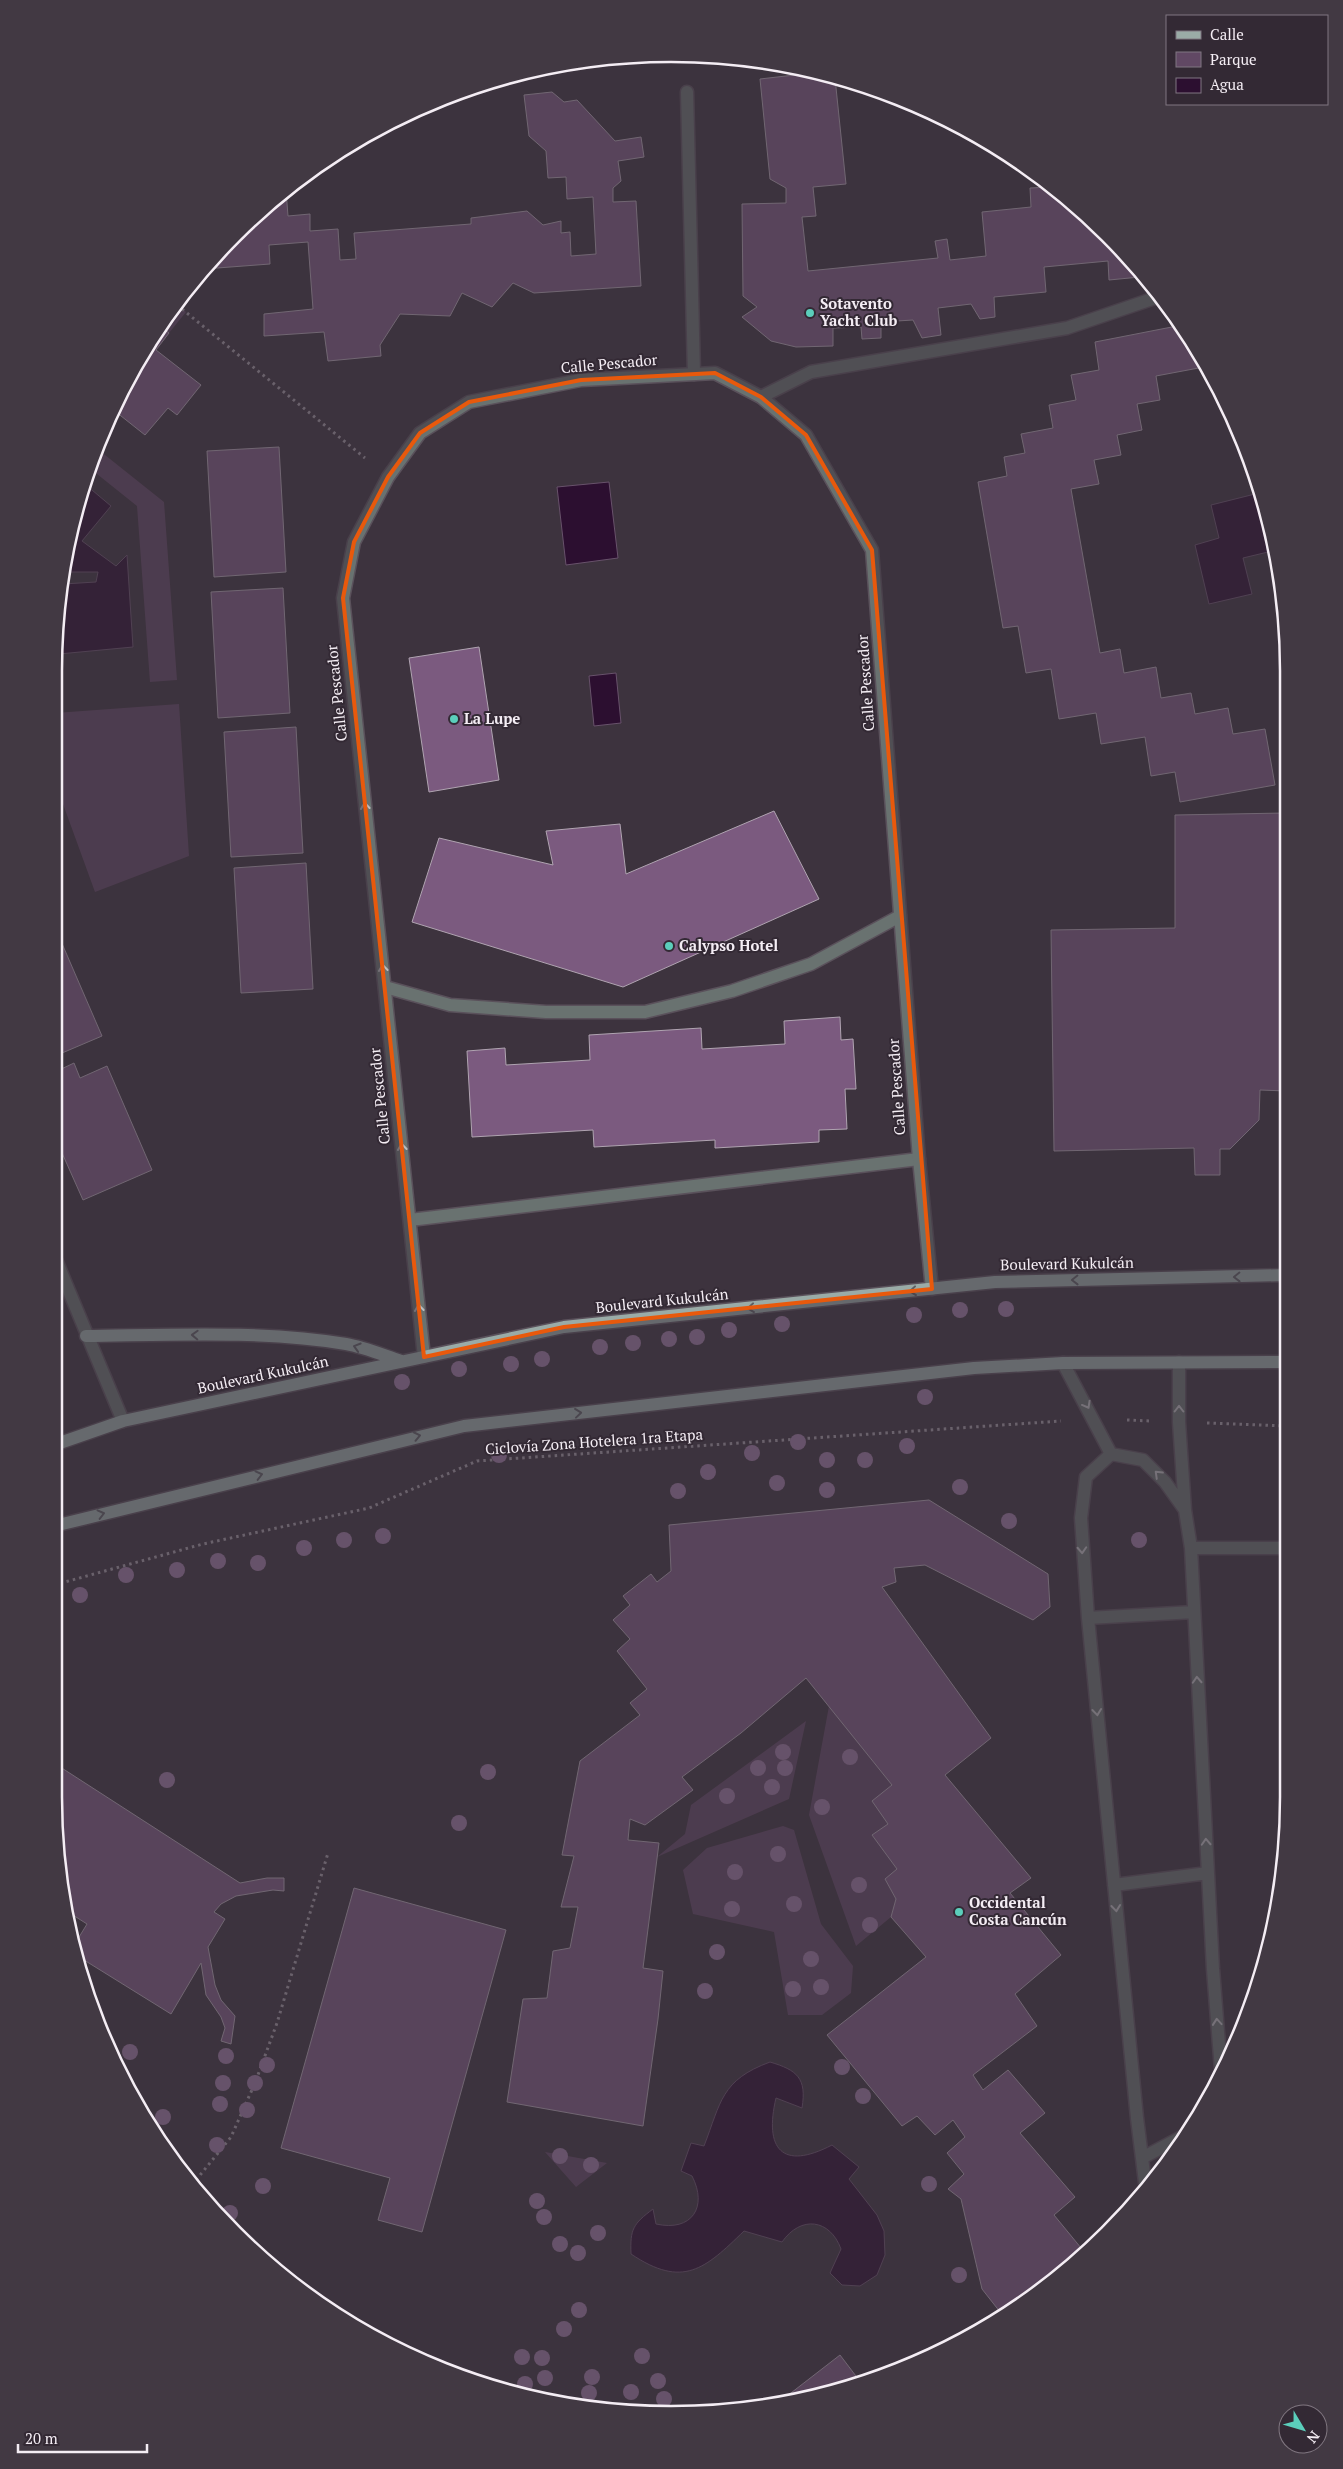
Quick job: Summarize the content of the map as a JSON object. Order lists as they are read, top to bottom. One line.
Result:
{"streets":{"main road":["Boulevard Kukulcán"],"street":["Calle Pescador"],"path":["Ciclovía Zona Hotelera 1ra Etapa"]},"crossings":[["Calle Pescador","Boulevard Kukulcán"]],"one_way":["Calle Pescador"],"places":["Sotavento Yacht Club","La Lupe","Calypso Hotel","Occidental Costa Cancún"],"legend":["Calle","Parque","Agua"],"scale_bar":"20 m","north":"bottom right"}
